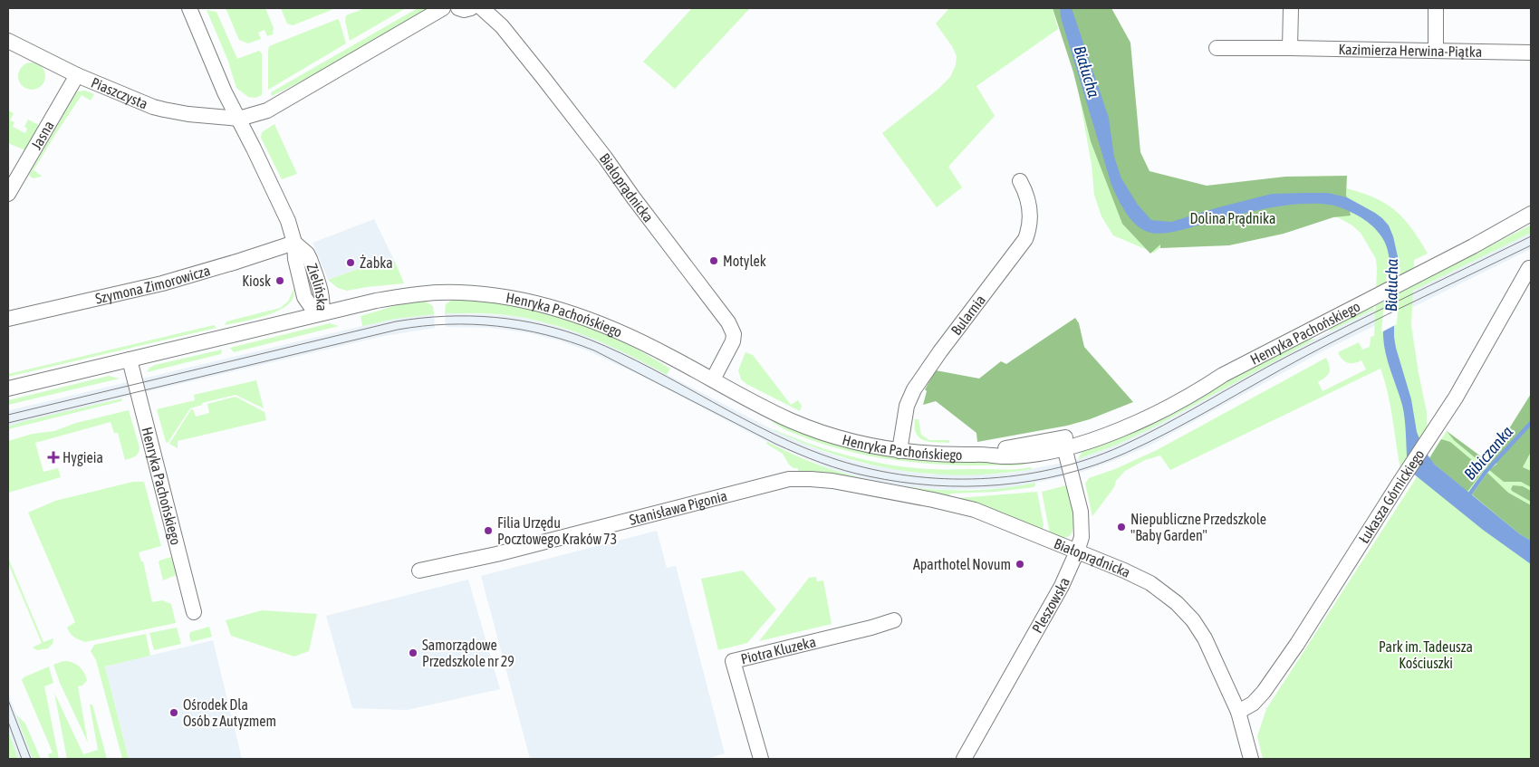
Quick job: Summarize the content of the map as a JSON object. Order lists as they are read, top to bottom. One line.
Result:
{"streets":{"street":["Kazimierza Herwina-Piątka","Piaszczysta","Jasna","Białoprądnicka","Szymona Zimorowicza","Zielińska","Bularnia","Henryka Pachońskiego","Łukasza Górnickiego","Stanisława Pigonia","Pleszowska","Piotra Kluzeka"]},"crossings":[["Piaszczysta","Jasna"],["Piaszczysta","Zielińska"],["Białoprądnicka","Henryka Pachońskiego"],["Białoprądnicka","Łukasza Górnickiego"],["Białoprądnicka","Stanisława Pigonia"],["Białoprądnicka","Pleszowska"],["Szymona Zimorowicza","Zielińska"],["Zielińska","Henryka Pachońskiego"],["Bularnia","Henryka Pachońskiego"],["Henryka Pachońskiego","Pleszowska"]],"water":["Białucha","Bibiczanka"],"parks":["Dolina Prądnika","Park im. Tadeusza Kościuszki"],"places":{"other":["Motylek","Żabka","Kiosk","Niepubliczne Przedszkole \"Baby Garden\"","Filia Urzędu Pocztowego Kraków 73","Aparthotel Novum","Samorządowe Przedszkole nr 29","Ośrodek Dla Osób z Autyzmem"],"health":["Hygieia"]}}
